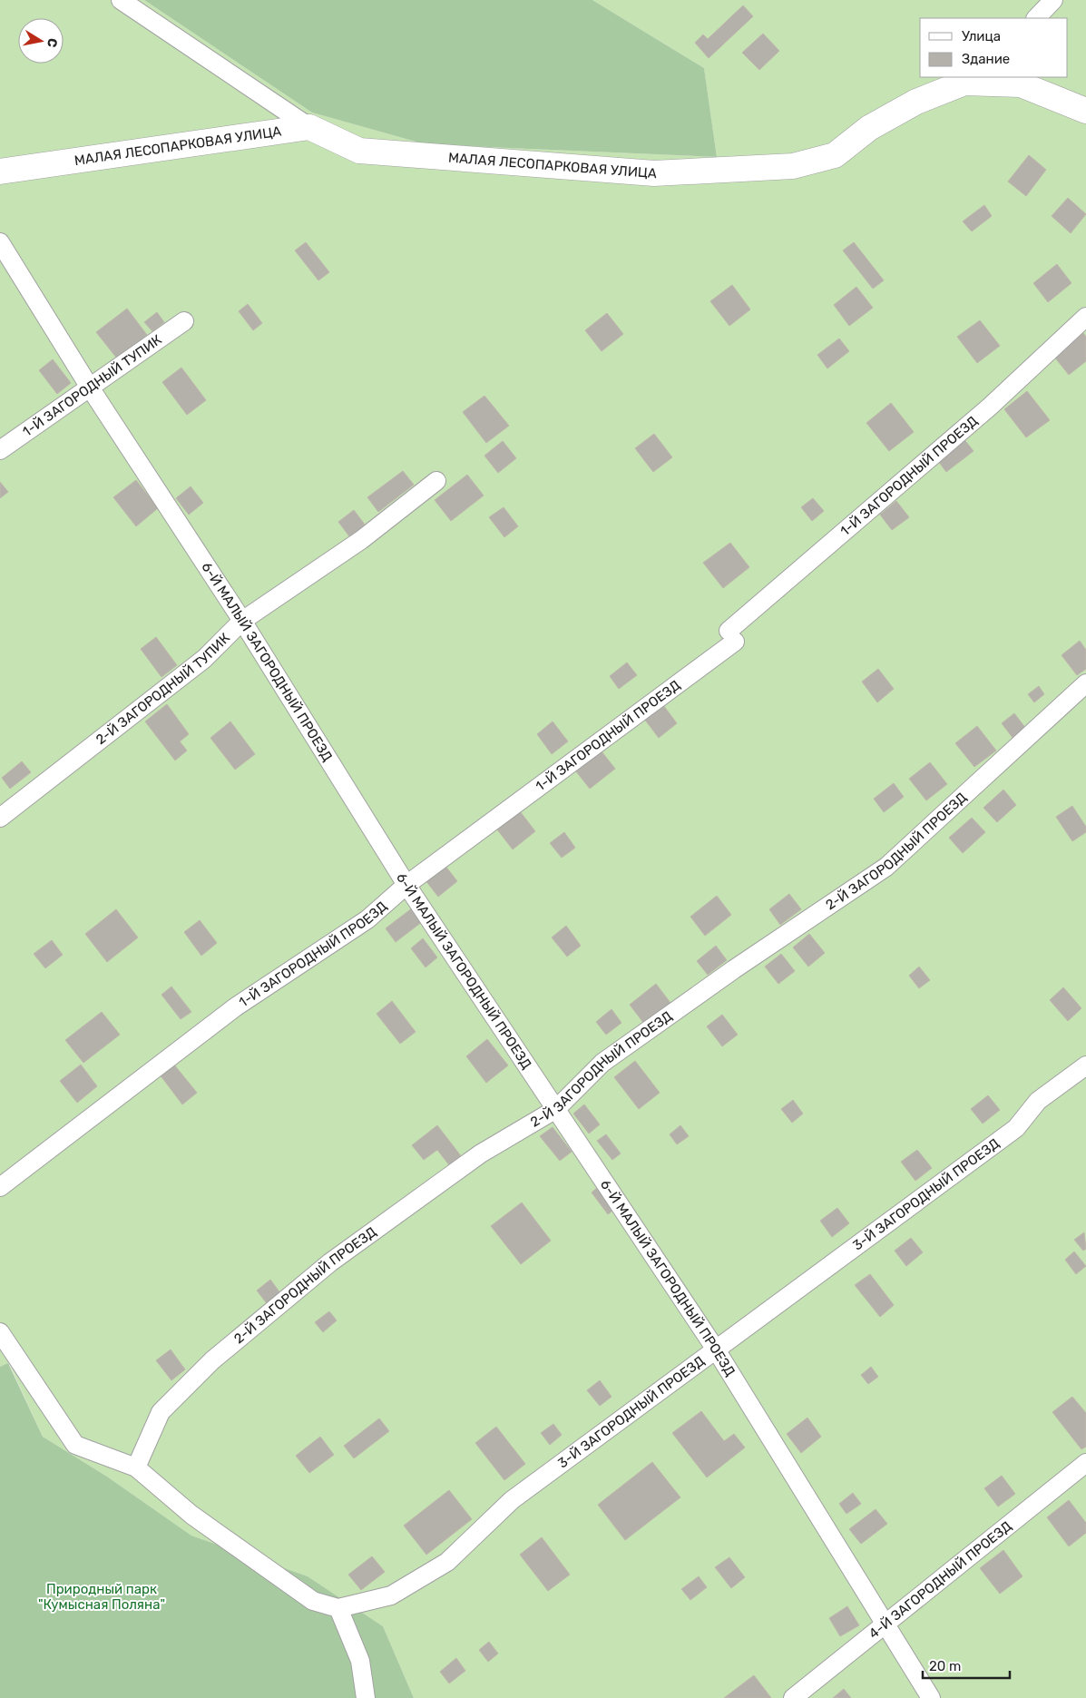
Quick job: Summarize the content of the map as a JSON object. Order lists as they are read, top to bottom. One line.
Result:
{"streets":{"street":["МАЛАЯ ЛЕСОПАРКОВАЯ УЛИЦА"],"lane":["1-Й ЗАГОРОДНЫЙ ТУПИК","1-Й ЗАГОРОДНЫЙ ПРОЕЗД","6-Й МАЛЫЙ ЗАГОРОДНЫЙ ПРОЕЗД","2-Й ЗАГОРОДНЫЙ ТУПИК","2-Й ЗАГОРОДНЫЙ ПРОЕЗД","3-Й ЗАГОРОДНЫЙ ПРОЕЗД","4-Й ЗАГОРОДНЫЙ ПРОЕЗД"]},"crossings":[["1-Й ЗАГОРОДНЫЙ ТУПИК","6-Й МАЛЫЙ ЗАГОРОДНЫЙ ПРОЕЗД"],["1-Й ЗАГОРОДНЫЙ ПРОЕЗД","6-Й МАЛЫЙ ЗАГОРОДНЫЙ ПРОЕЗД"],["6-Й МАЛЫЙ ЗАГОРОДНЫЙ ПРОЕЗД","2-Й ЗАГОРОДНЫЙ ТУПИК"],["6-Й МАЛЫЙ ЗАГОРОДНЫЙ ПРОЕЗД","2-Й ЗАГОРОДНЫЙ ПРОЕЗД"],["6-Й МАЛЫЙ ЗАГОРОДНЫЙ ПРОЕЗД","3-Й ЗАГОРОДНЫЙ ПРОЕЗД"],["6-Й МАЛЫЙ ЗАГОРОДНЫЙ ПРОЕЗД","4-Й ЗАГОРОДНЫЙ ПРОЕЗД"]],"parks":["Природный парк \"Кумысная Поляна\""],"legend":["Улица","Здание"],"scale_bar":"20 m","north":"right"}
